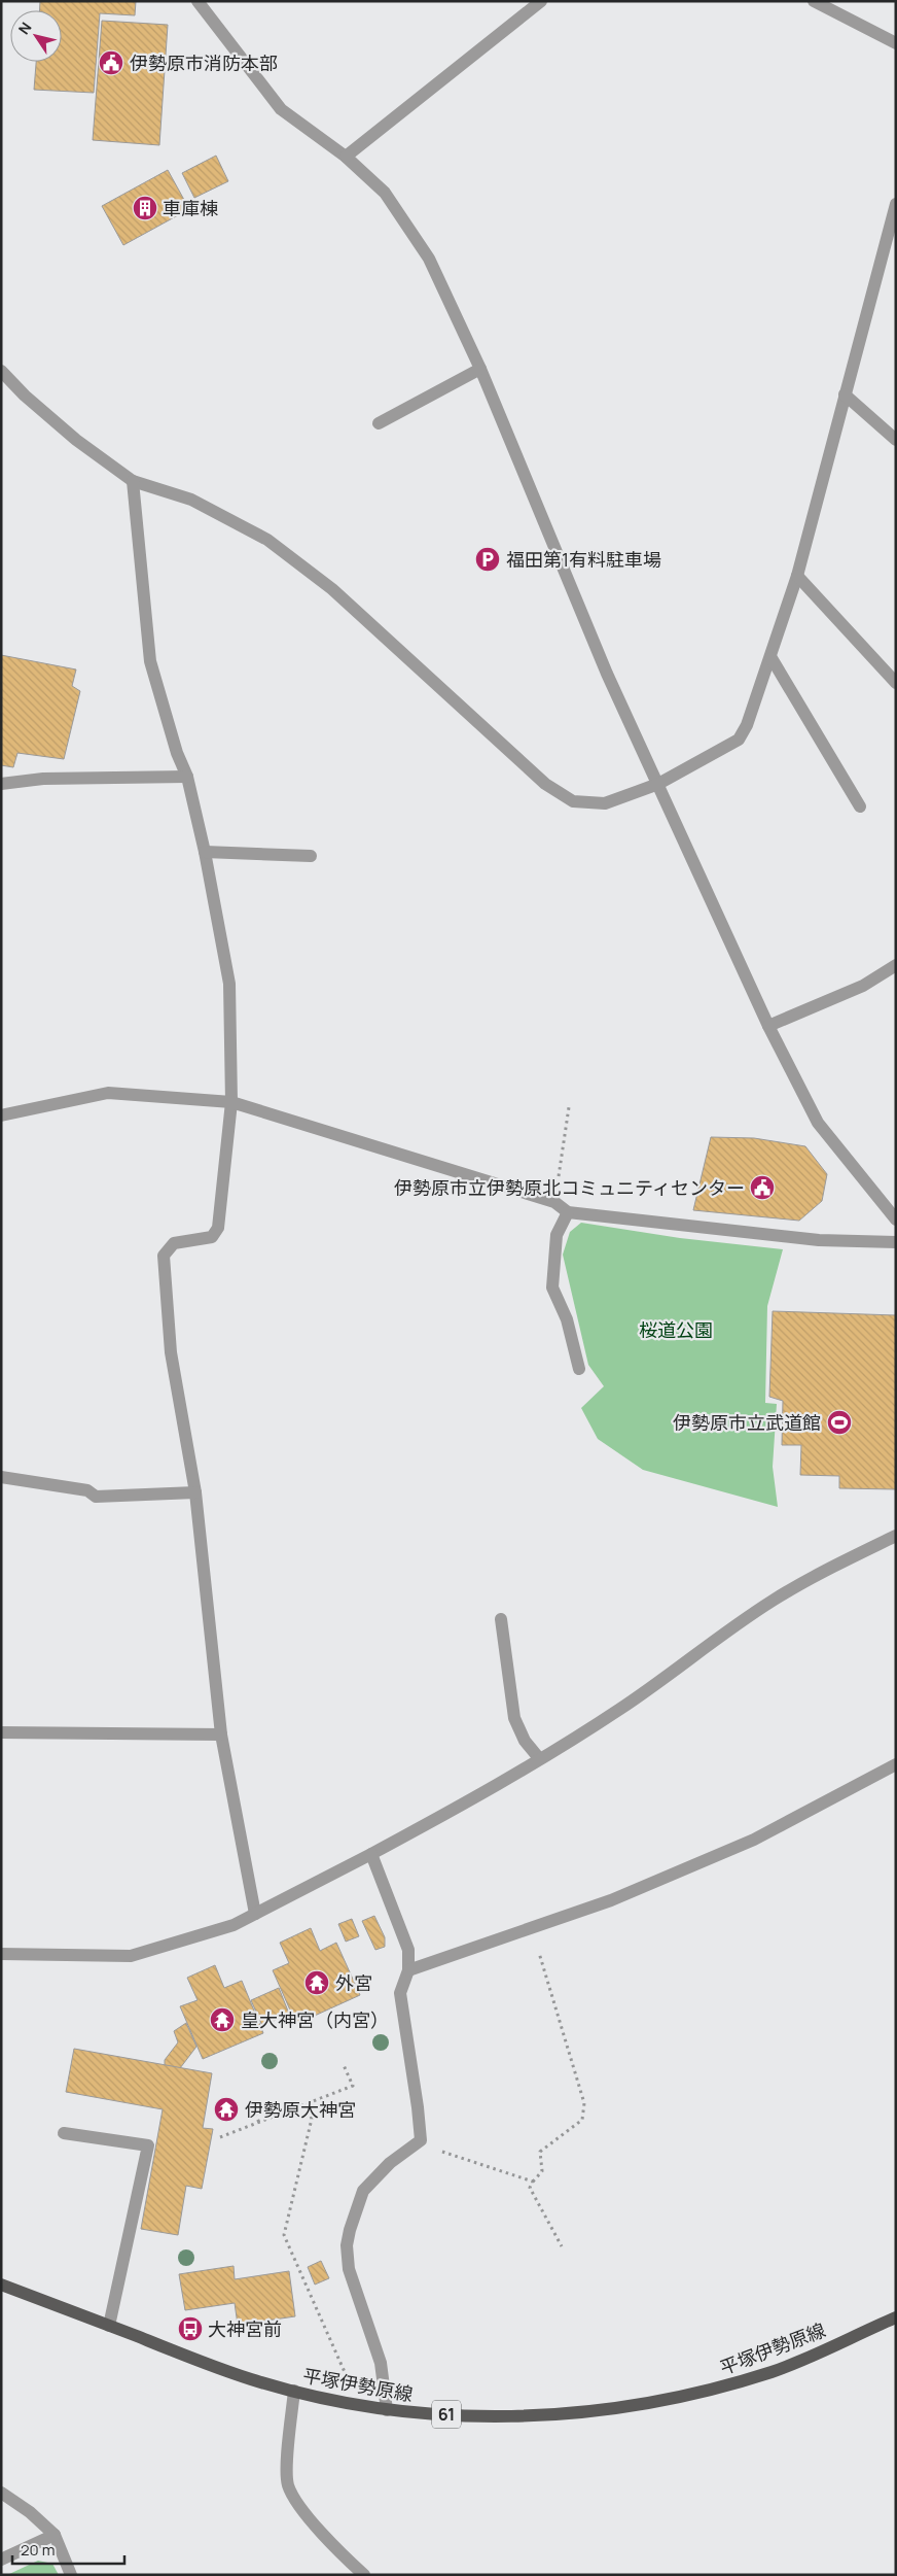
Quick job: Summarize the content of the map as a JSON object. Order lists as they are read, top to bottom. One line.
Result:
{"streets":{"main road":["平塚伊勢原線","61"]},"parks":["桜道公園"],"places":{"public building":["伊勢原市消防本部","伊勢原市立伊勢原北コミュニティセンター"],"building":["車庫棟"],"parking":["福田第1有料駐車場"],"sports":["伊勢原市立武道館"],"temple":["外宮","皇大神宮（内宮）","伊勢原大神宮"],"bus stop":["大神宮前"]},"scale_bar":"20 m","north":"top left"}
